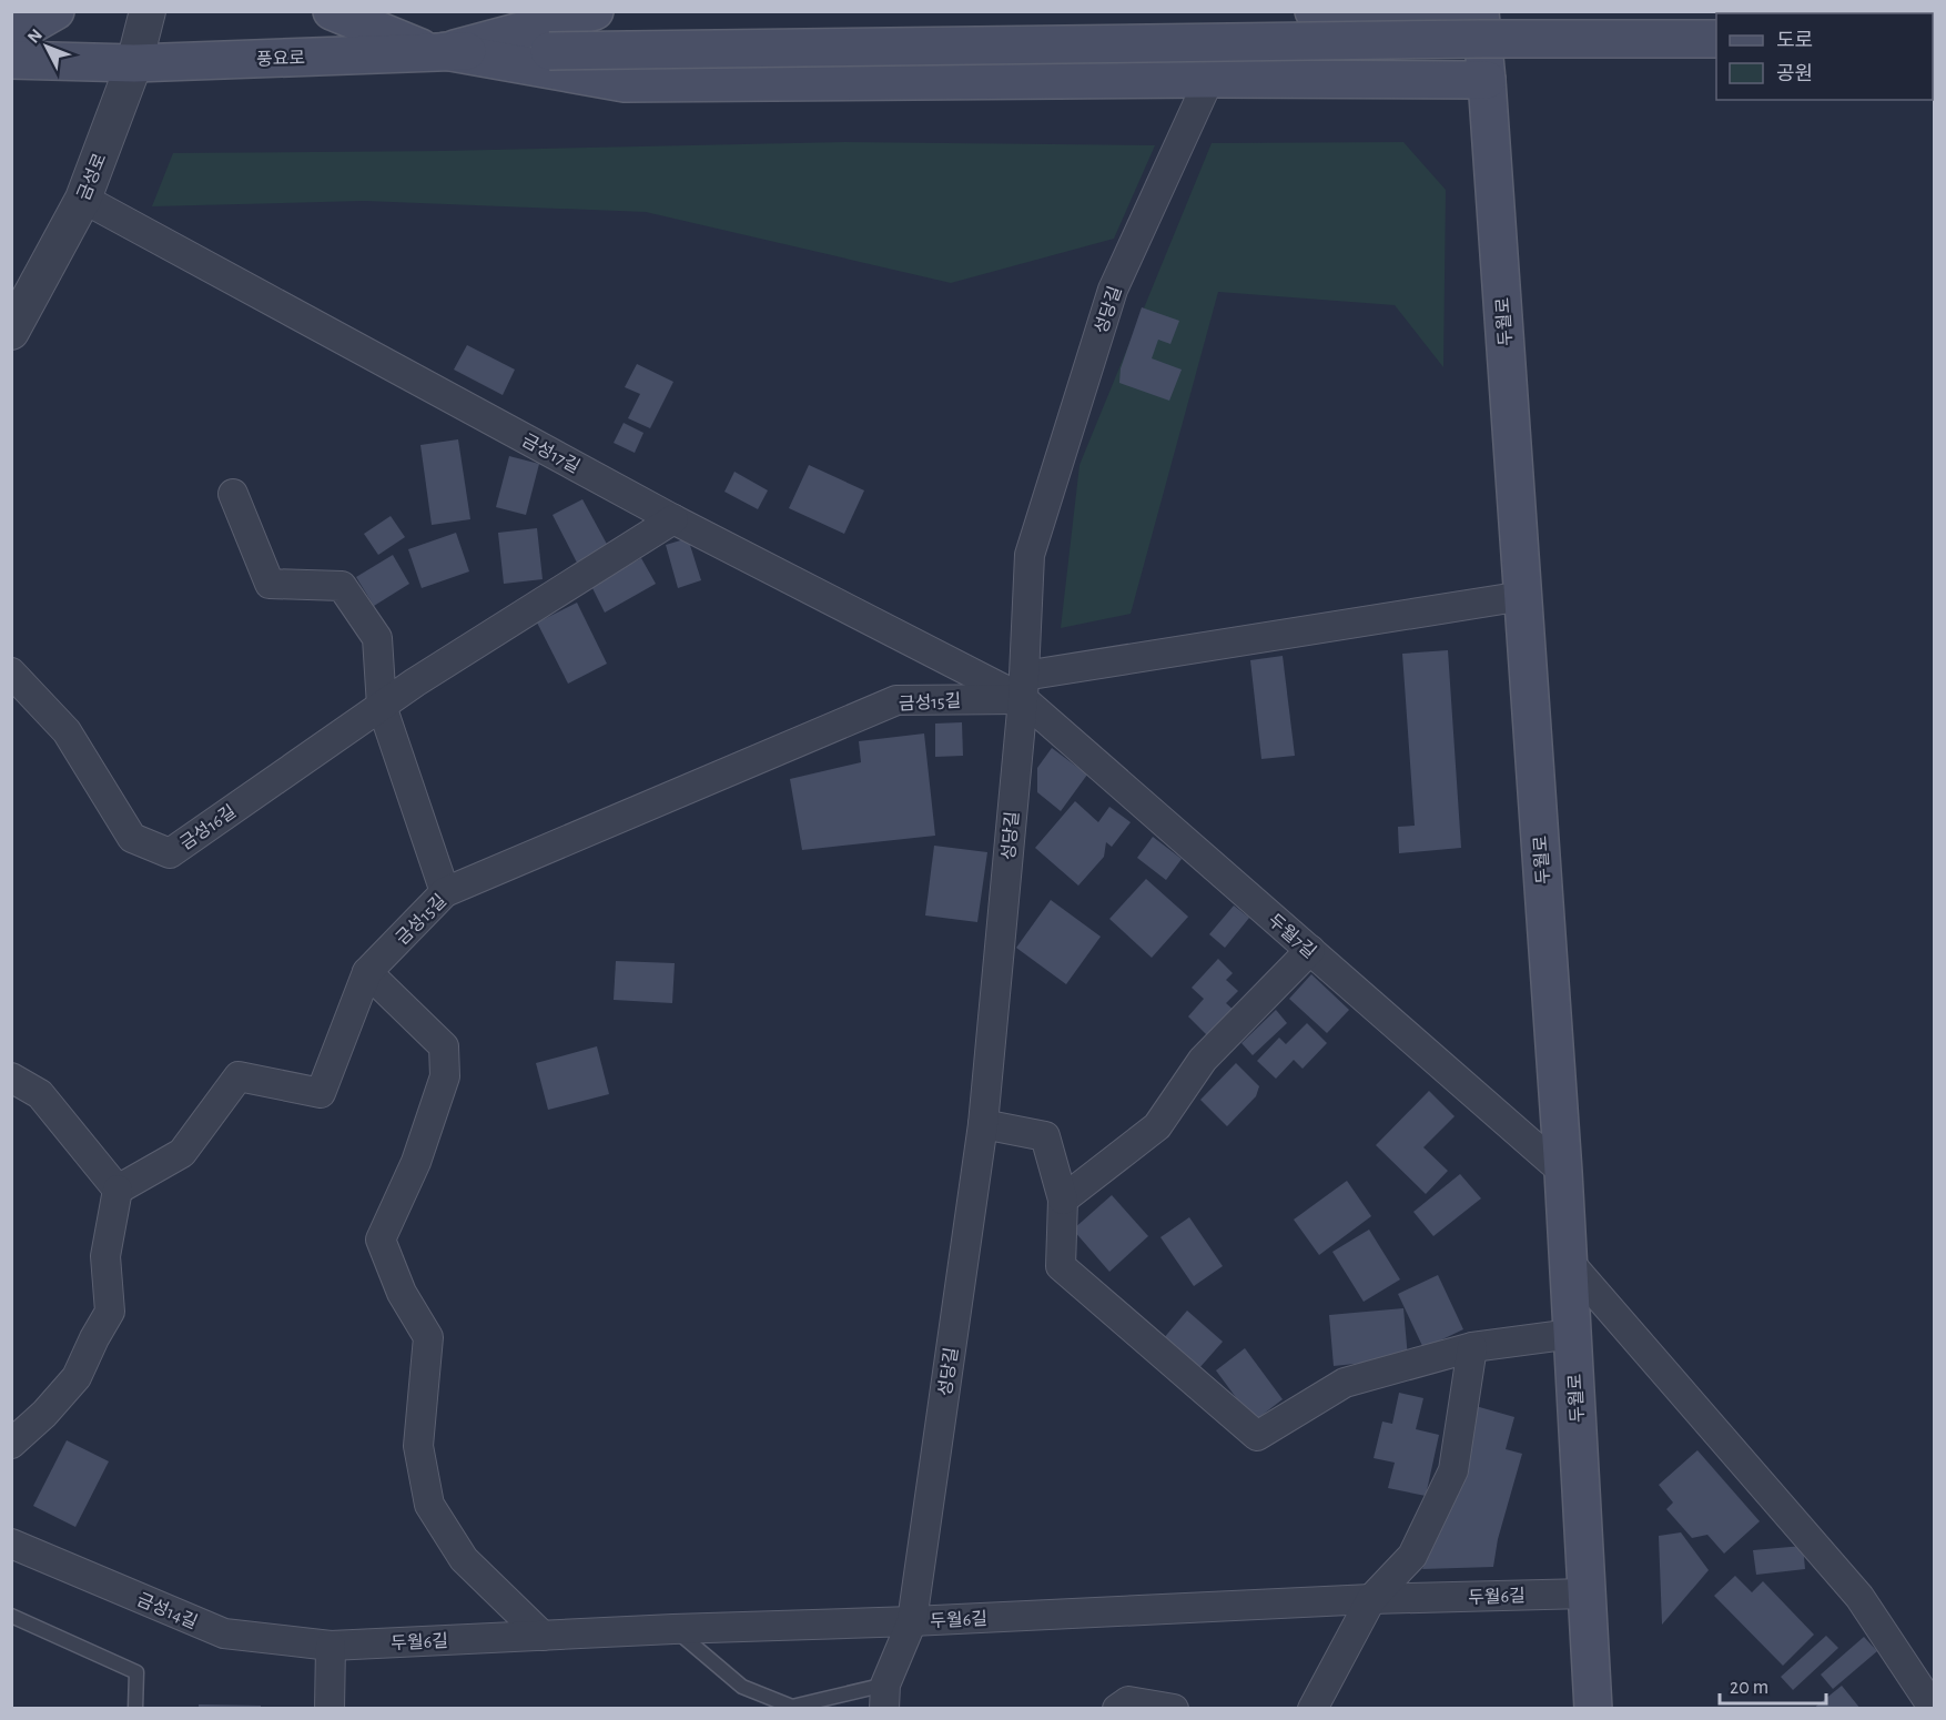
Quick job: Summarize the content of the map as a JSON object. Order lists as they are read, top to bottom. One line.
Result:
{"streets":{"main road":["풍요로","두월로"],"street":["금성로","성당길","금성17길","금성15길","금성16길","두월7길","두월6길","금성14길"]},"crossings":[["풍요로","금성로"],["금성로","금성17길"],["성당길","금성17길"],["성당길","금성15길"],["성당길","두월7길"],["성당길","두월6길"],["두월로","금성15길"],["두월로","두월7길"],["두월로","두월6길"],["금성17길","금성15길"],["금성17길","금성16길"],["금성17길","두월7길"],["금성15길","두월7길"],["두월6길","금성14길"]],"legend":["도로","공원"],"scale_bar":"20 m","north":"top left"}
